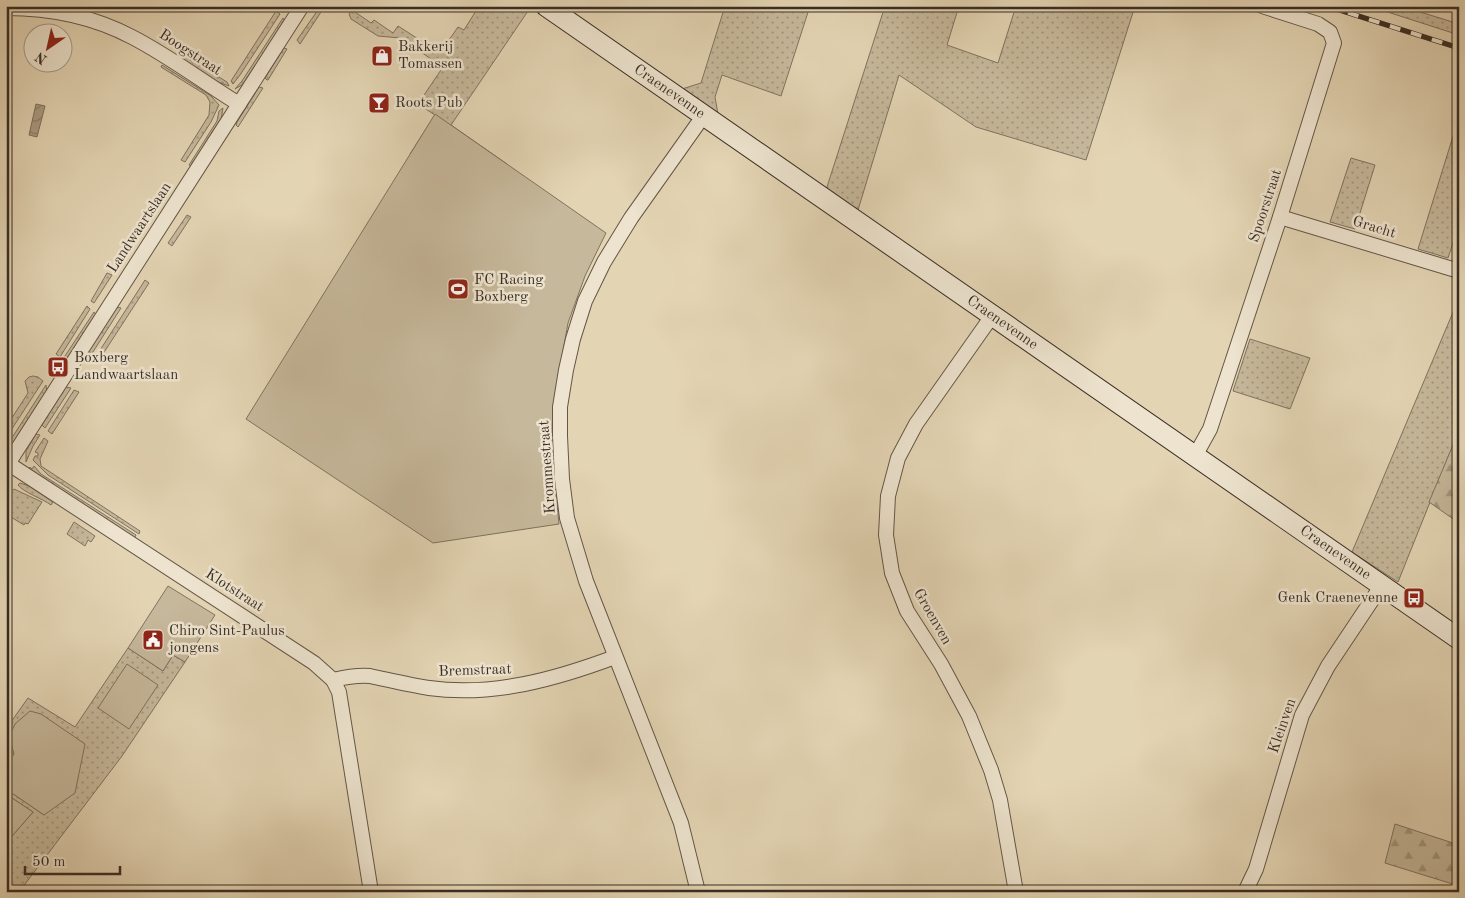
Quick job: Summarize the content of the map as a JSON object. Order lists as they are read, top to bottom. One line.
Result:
{"streets":{"street":["Boogstraat","Craenevenne","Spoorstraat","Landwaartslaan","Gracht","Krommestraat","Klotstraat","Groenven","Bremstraat","Kleinven"]},"crossings":[["Boogstraat","Landwaartslaan"],["Craenevenne","Spoorstraat"],["Craenevenne","Krommestraat"],["Craenevenne","Groenven"],["Craenevenne","Kleinven"],["Spoorstraat","Gracht"],["Landwaartslaan","Klotstraat"],["Krommestraat","Bremstraat"],["Klotstraat","Bremstraat"]],"places":{"shop":["Bakkerij Tomassen"],"bar":["Roots Pub"],"sports":["FC Racing Boxberg"],"bus stop":["Boxberg Landwaartslaan","Genk Craenevenne"],"public building":["Chiro Sint-Paulus jongens"]},"scale_bar":"50 m","north":"bottom left"}
